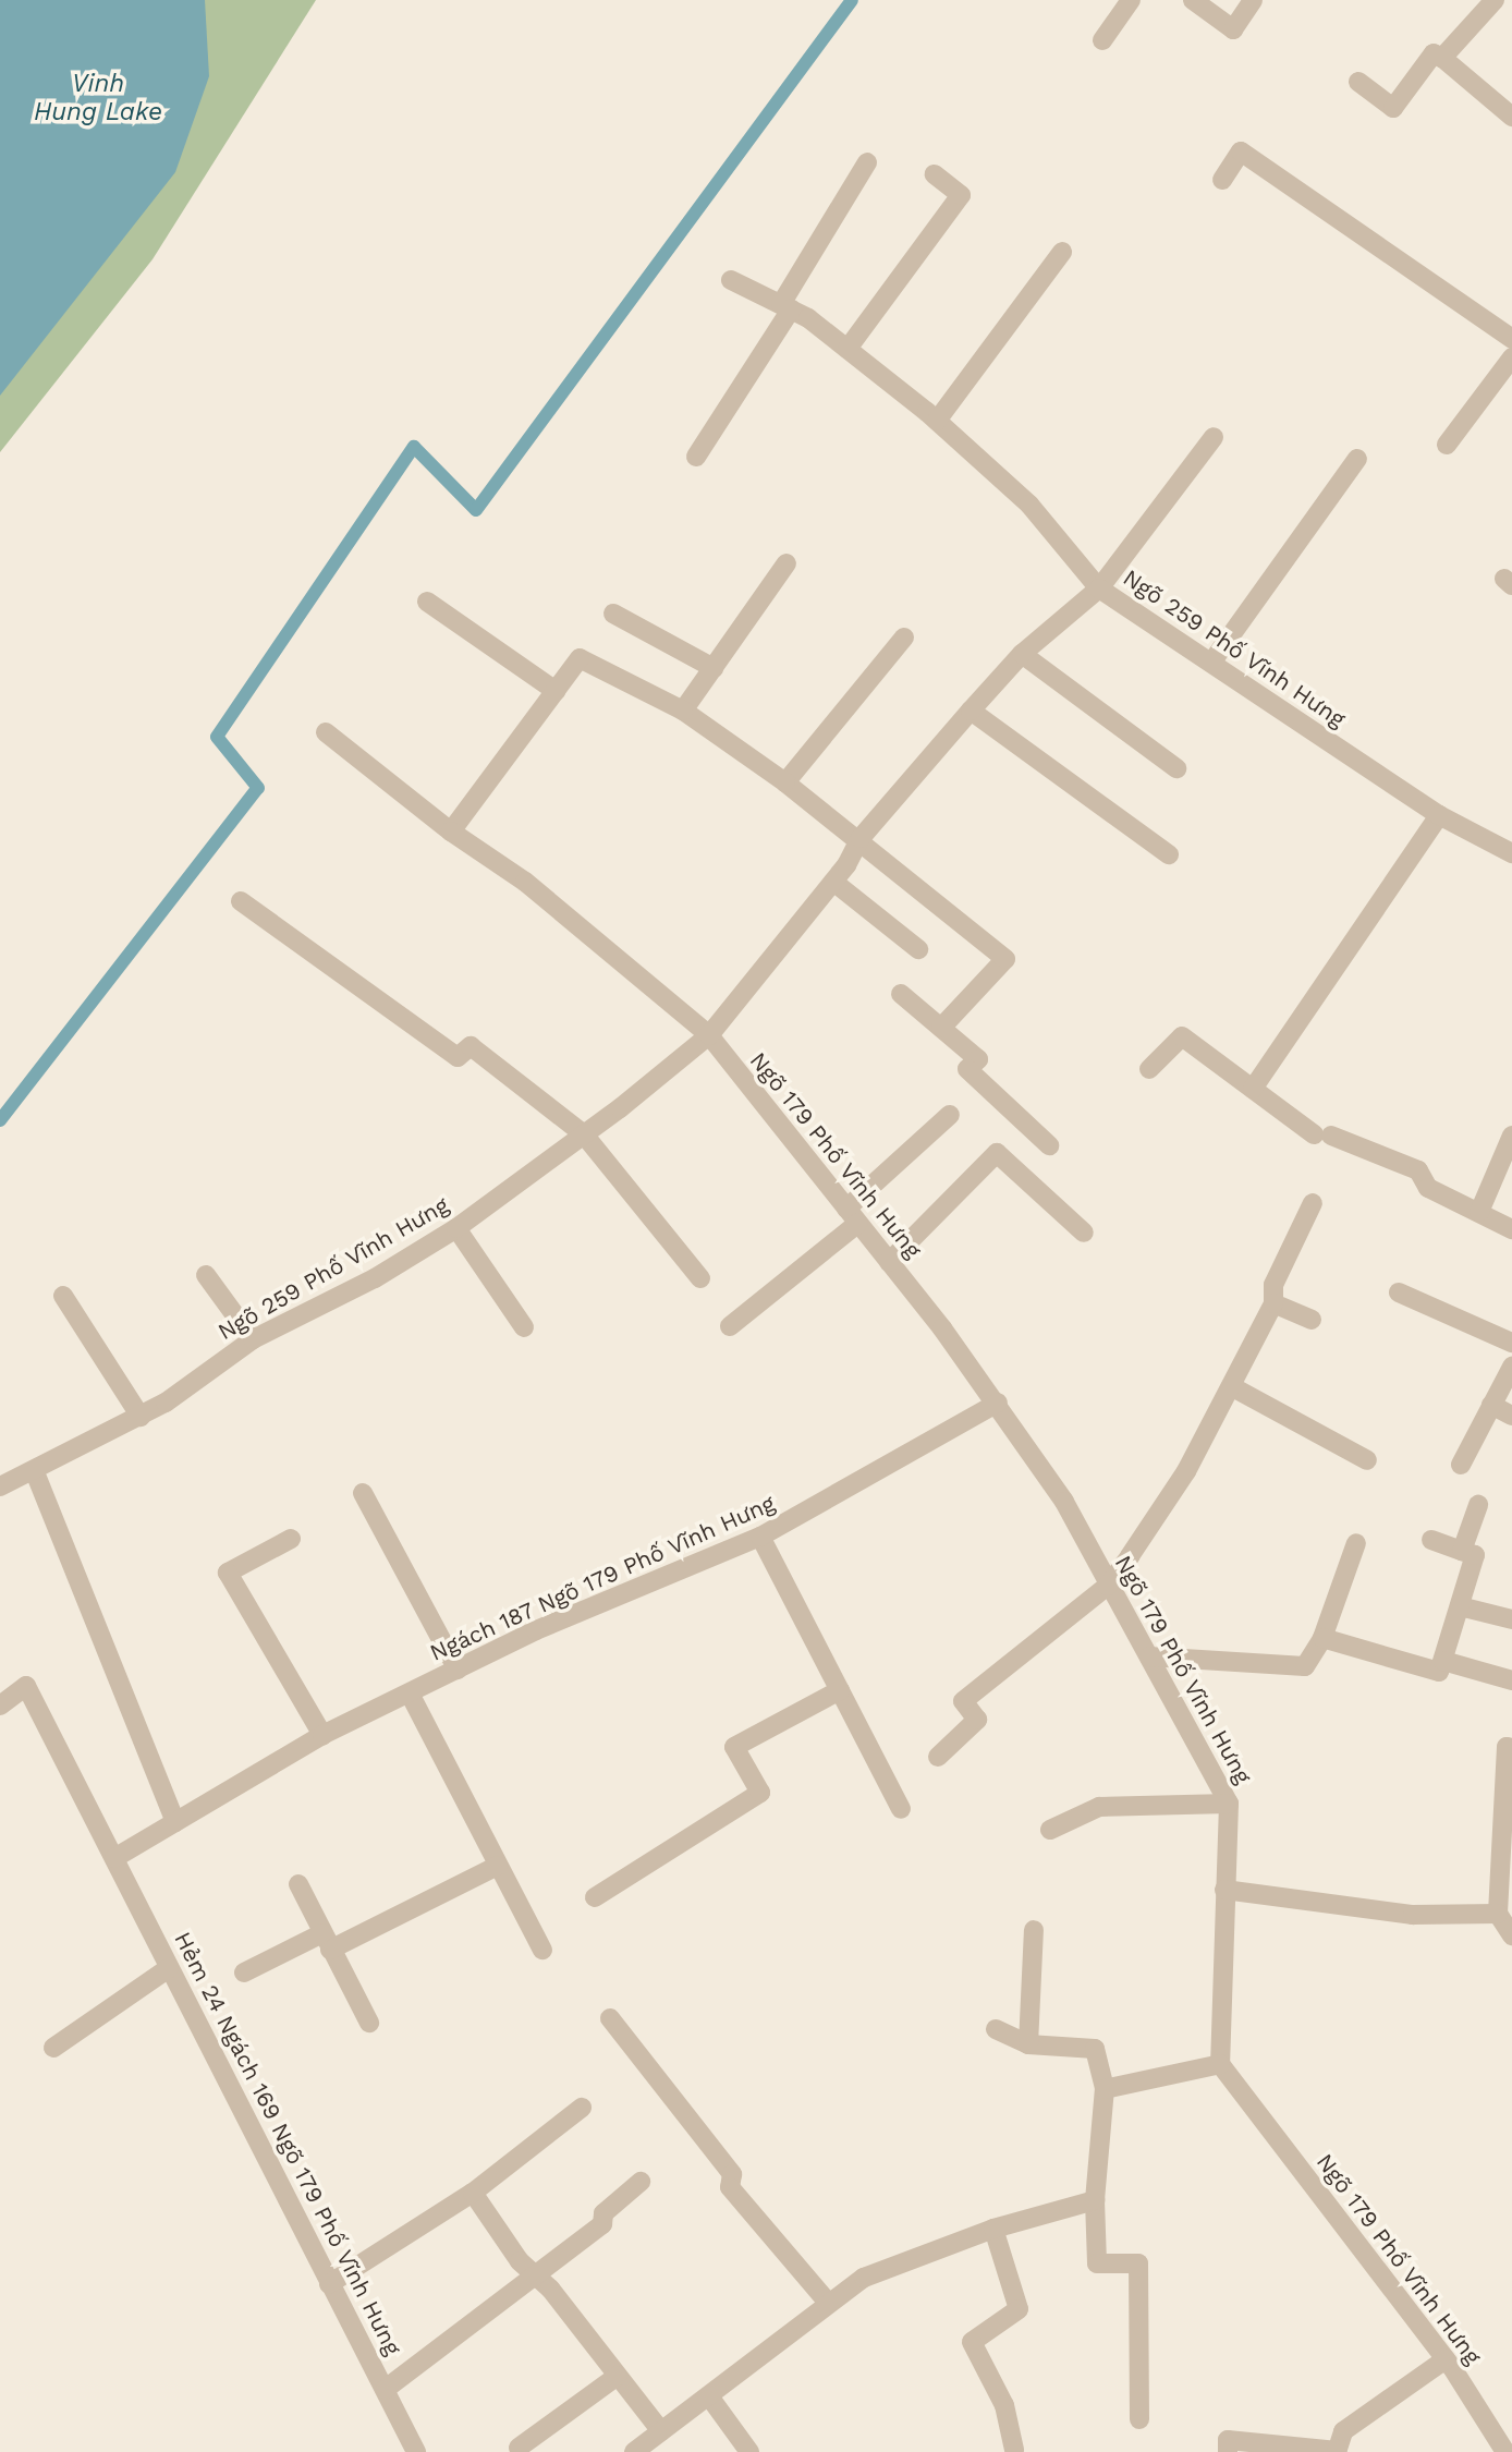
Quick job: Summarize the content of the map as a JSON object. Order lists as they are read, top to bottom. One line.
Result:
{"streets":{"street":["Ngõ 259 Phố Vĩnh Hưng","Ngõ 179 Phố Vĩnh Hưng","Ngách 187 Ngõ 179 Phố Vĩnh Hưng","Hẻm 24 Ngách 169 Ngõ 179 Phố Vĩnh Hưng"]},"crossings":[["Ngõ 259 Phố Vĩnh Hưng","Ngõ 179 Phố Vĩnh Hưng"],["Ngõ 179 Phố Vĩnh Hưng","Ngách 187 Ngõ 179 Phố Vĩnh Hưng"],["Ngách 187 Ngõ 179 Phố Vĩnh Hưng","Hẻm 24 Ngách 169 Ngõ 179 Phố Vĩnh Hưng"]],"water":["Vinh Hung Lake"]}
